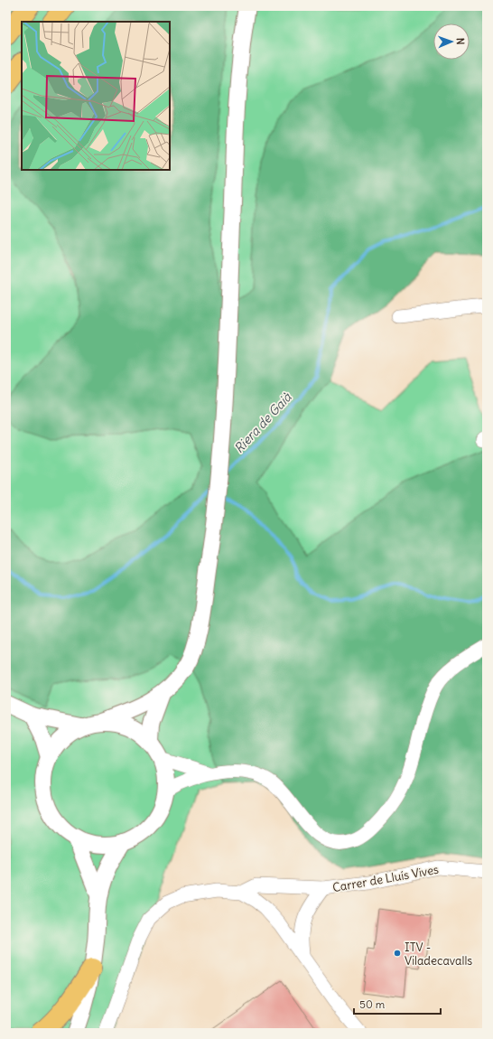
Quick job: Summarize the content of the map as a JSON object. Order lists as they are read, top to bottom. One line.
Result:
{"streets":{"street":["Carrer de Lluís Vives"]},"water":["Riera de Gaià"],"places":["ITV - Viladecavalls"],"scale_bar":"50 m","north":"right"}
